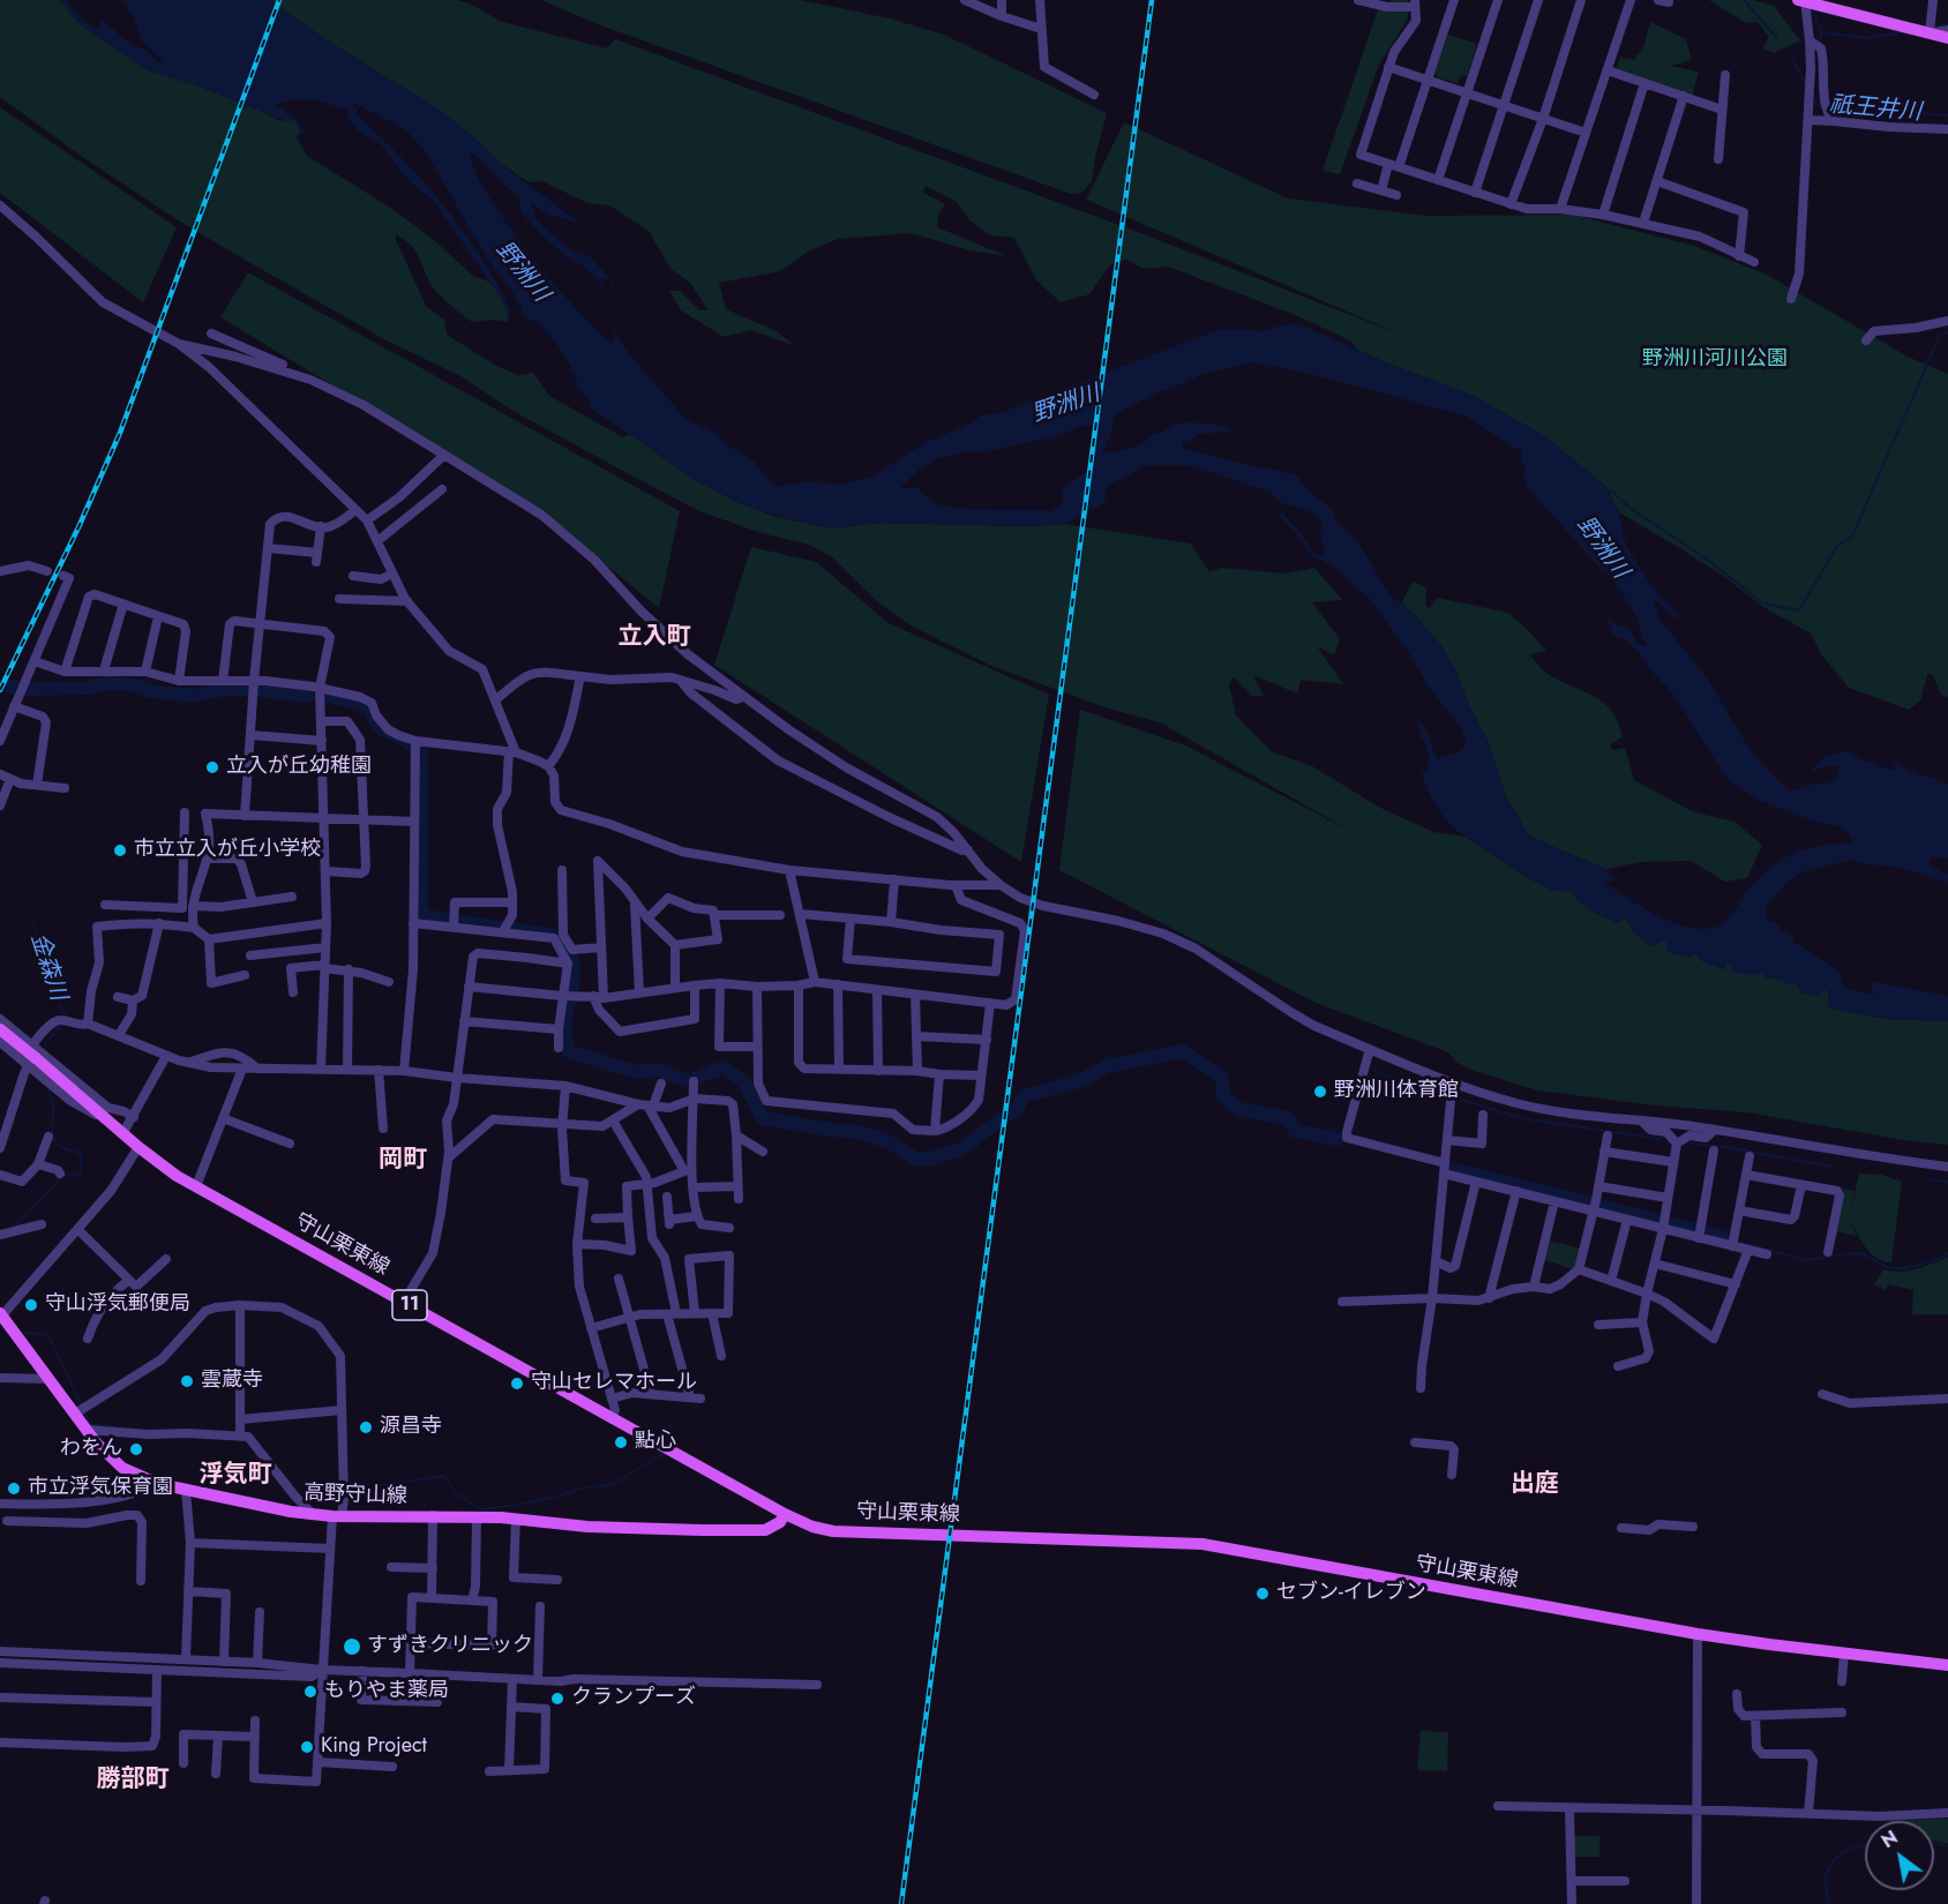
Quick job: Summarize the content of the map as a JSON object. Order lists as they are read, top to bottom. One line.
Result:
{"streets":{"main road":["守山栗東線","11","高野守山線"]},"crossings":[["守山栗東線","高野守山線"]],"districts":["立入町","岡町","浮気町","出庭","勝部町"],"water":["祇王井川","野洲川","金森川"],"parks":["野洲川河川公園"],"places":["立入が丘幼稚園","市立立入が丘小学校","野洲川体育館","守山浮気郵便局","雲蔵寺","守山セレマホール","源昌寺","點心","わをん","市立浮気保育園","セブン-イレブン","すずきクリニック","もりやま薬局","クランプーズ","King Project"],"north":"top left"}
